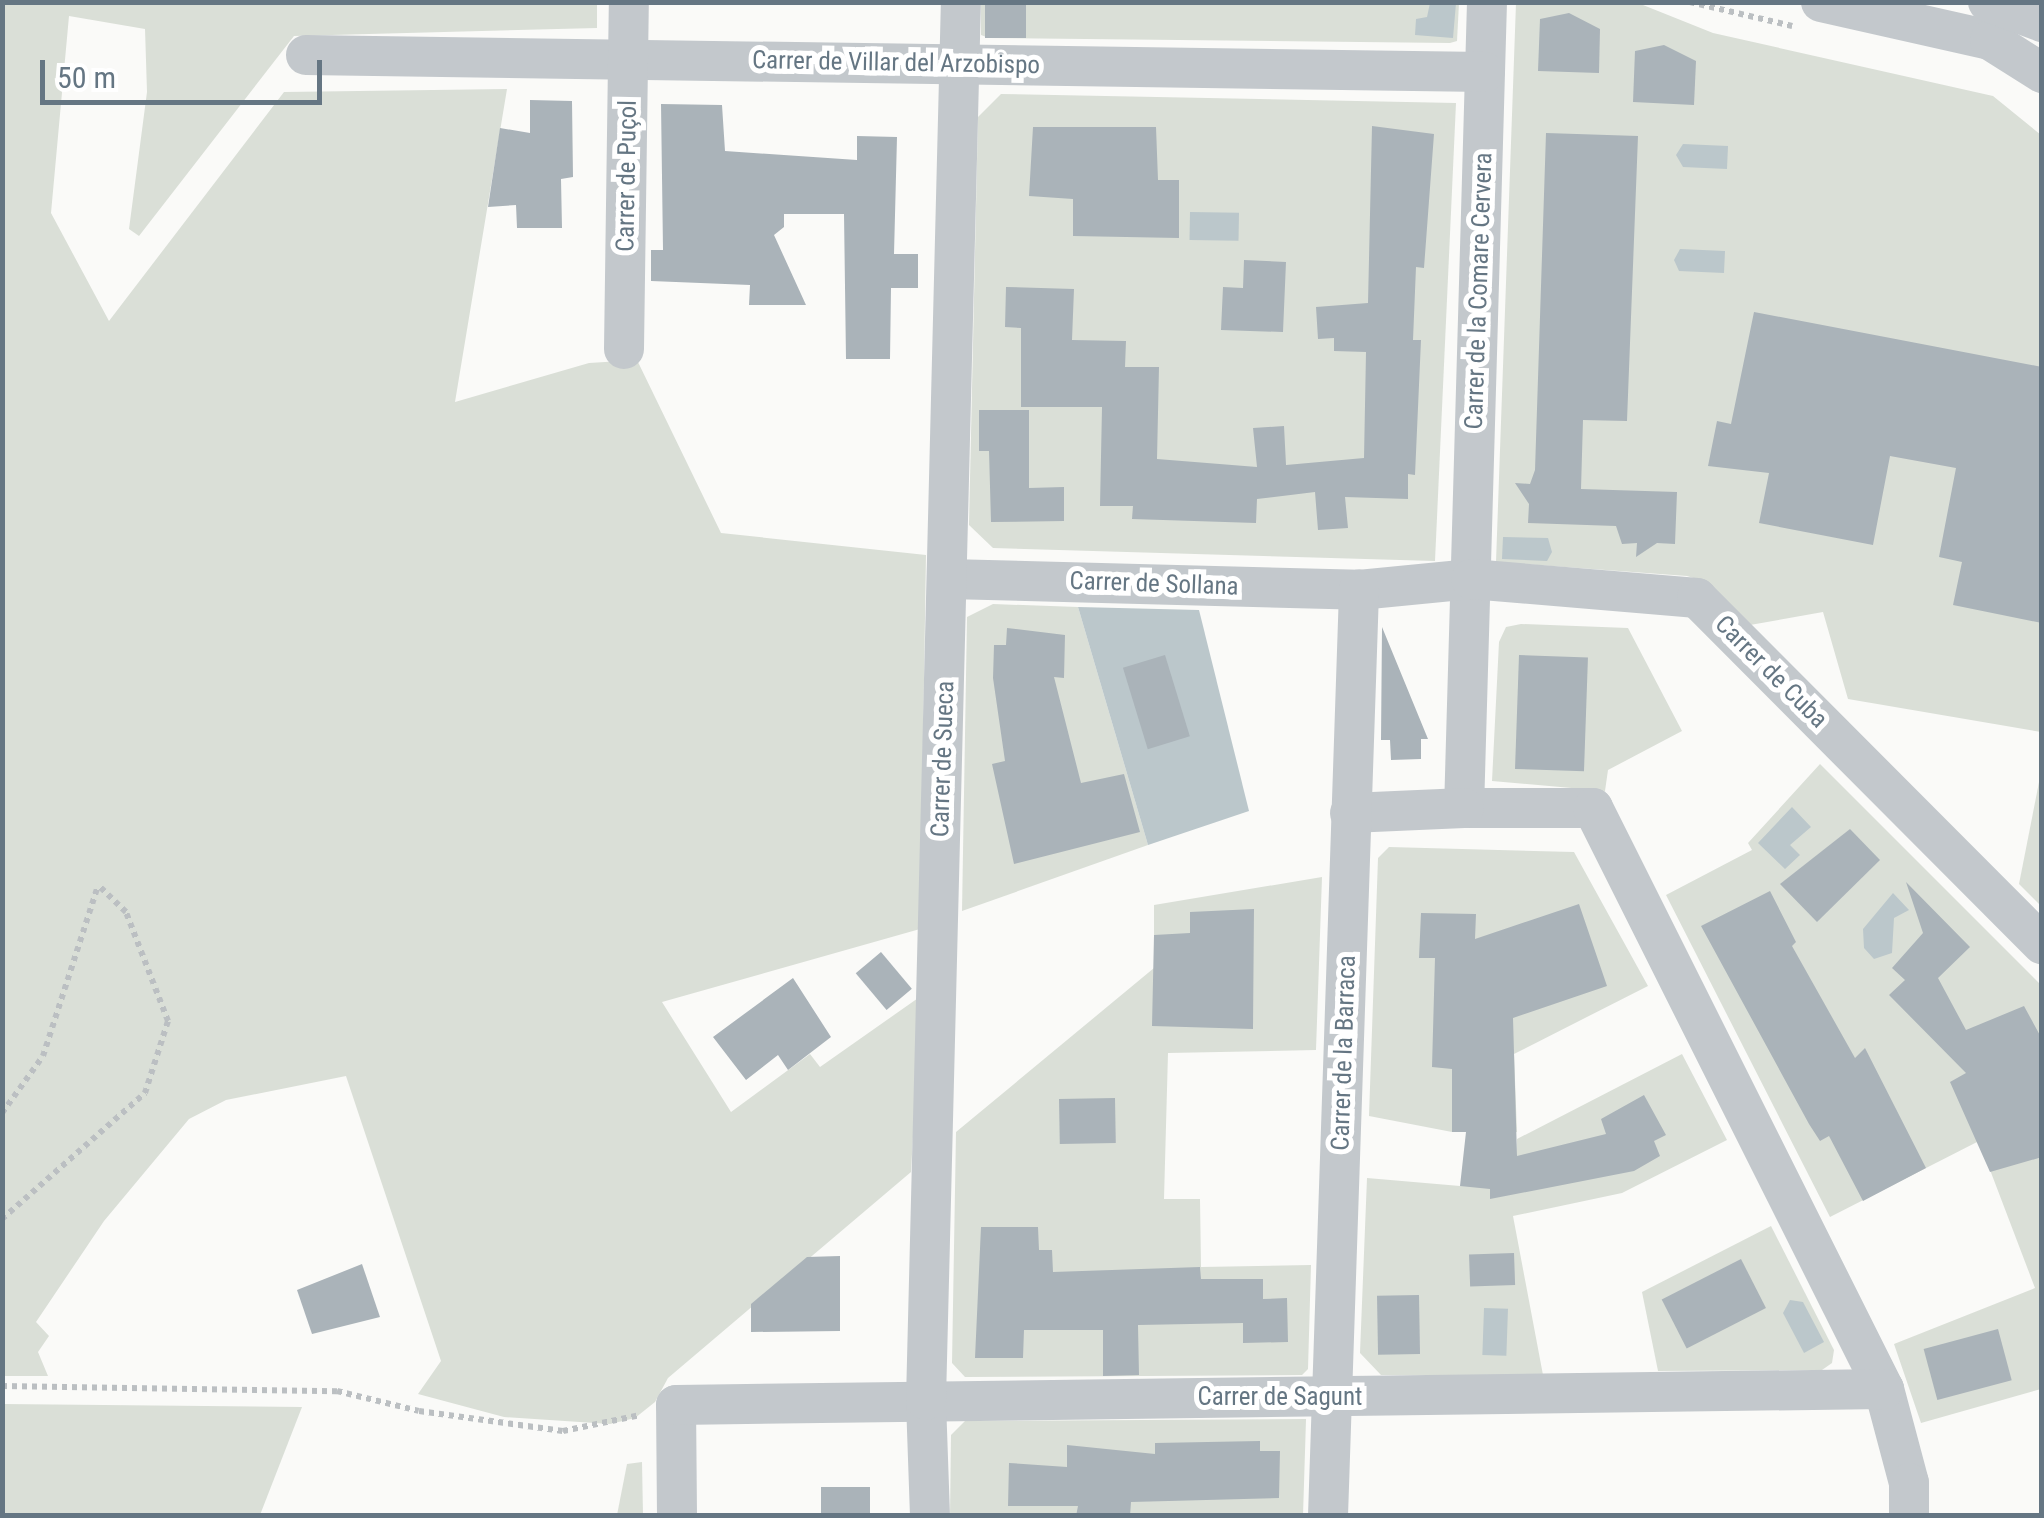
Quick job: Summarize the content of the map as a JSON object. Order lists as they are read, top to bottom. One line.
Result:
{"streets":{"street":["Carrer de Villar del Arzobispo","Carrer de Puçol","Carrer de la Comare Cervera","Carrer de Sollana","Carrer de Cuba","Carrer de Sueca","Carrer de la Barraca","Carrer de Sagunt"]},"crossings":[["Carrer de Villar del Arzobispo","Carrer de Puçol"],["Carrer de Villar del Arzobispo","Carrer de la Comare Cervera"],["Carrer de Villar del Arzobispo","Carrer de Sueca"],["Carrer de la Comare Cervera","Carrer de Cuba"],["Carrer de Sollana","Carrer de Cuba"],["Carrer de Sollana","Carrer de Sueca"],["Carrer de Sollana","Carrer de la Barraca"],["Carrer de Cuba","Carrer de la Barraca"],["Carrer de Sueca","Carrer de Sagunt"],["Carrer de la Barraca","Carrer de Sagunt"]],"scale_bar":"50 m"}
